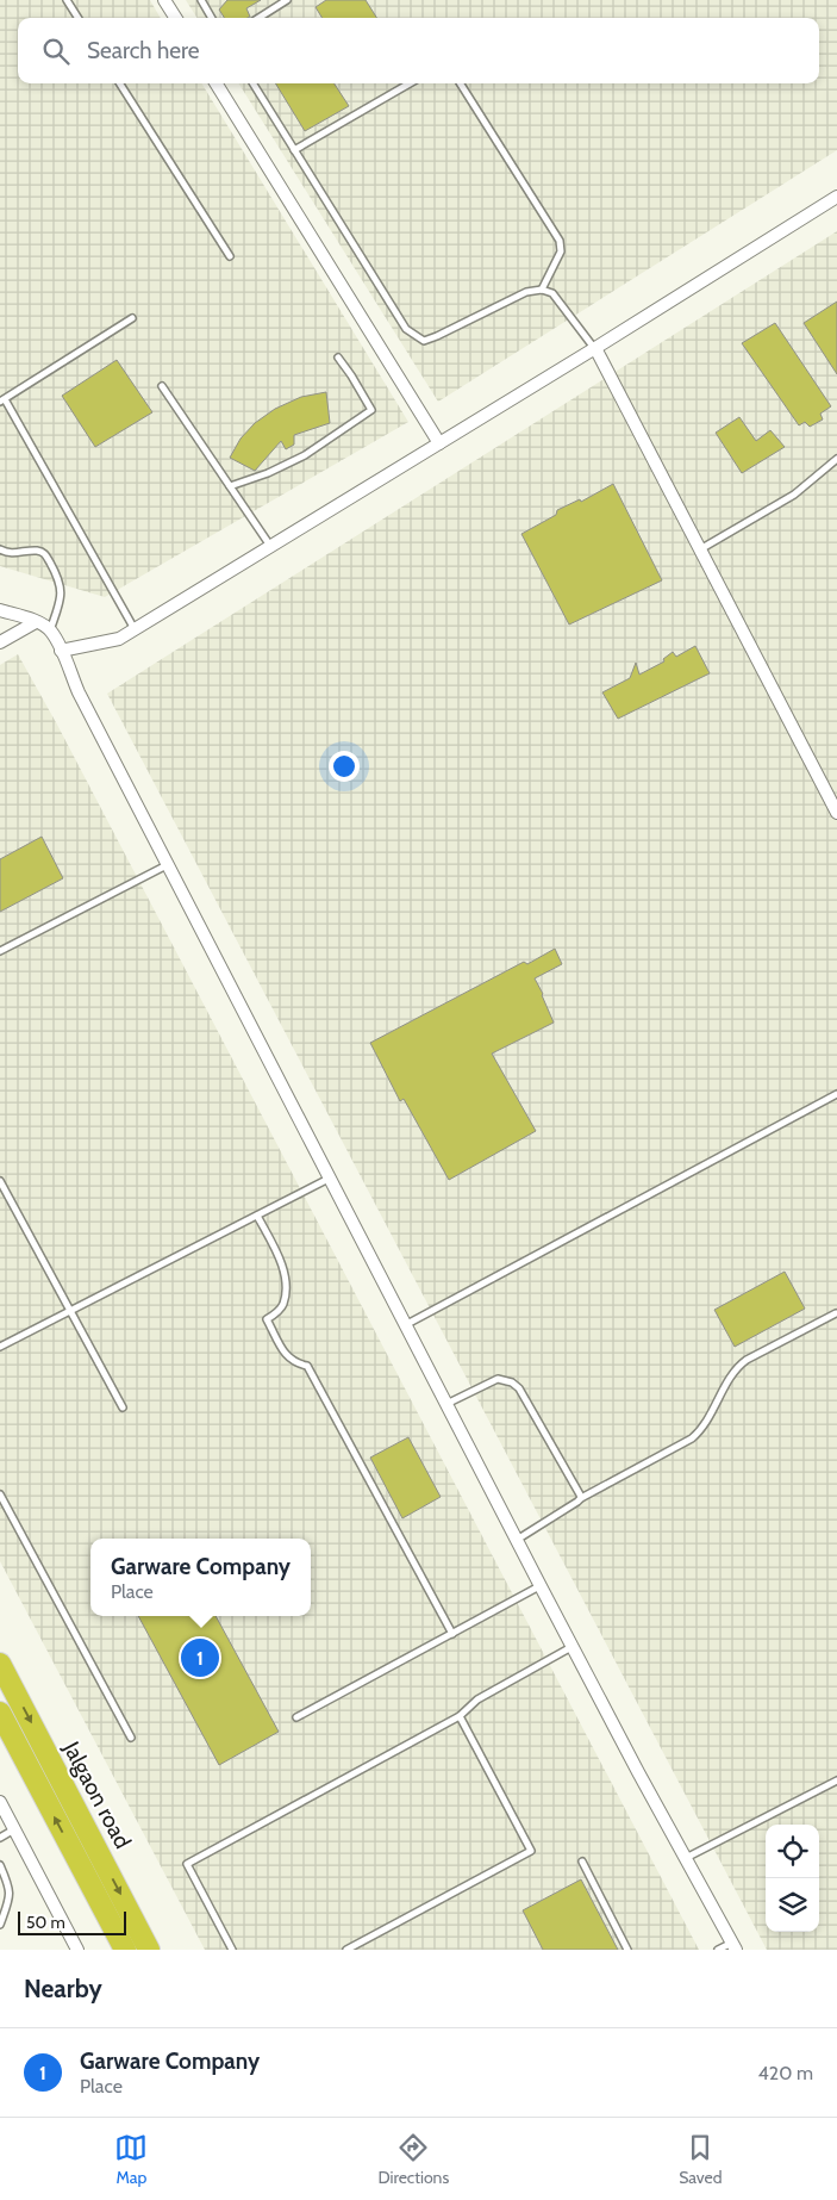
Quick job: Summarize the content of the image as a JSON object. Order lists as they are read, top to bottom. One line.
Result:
{"streets":{"highway":["Jalgaon road"]},"scale_bar":"50 m","page":{"search":"Search here","popup":["Garware Company","Place"],"pins":"1","scale":"50 m","heading":"Nearby","list":[{"mark":"1","name":"Garware Company","note":"Place","value":"420 m"}],"nav":["Map","Directions","Saved"]}}
